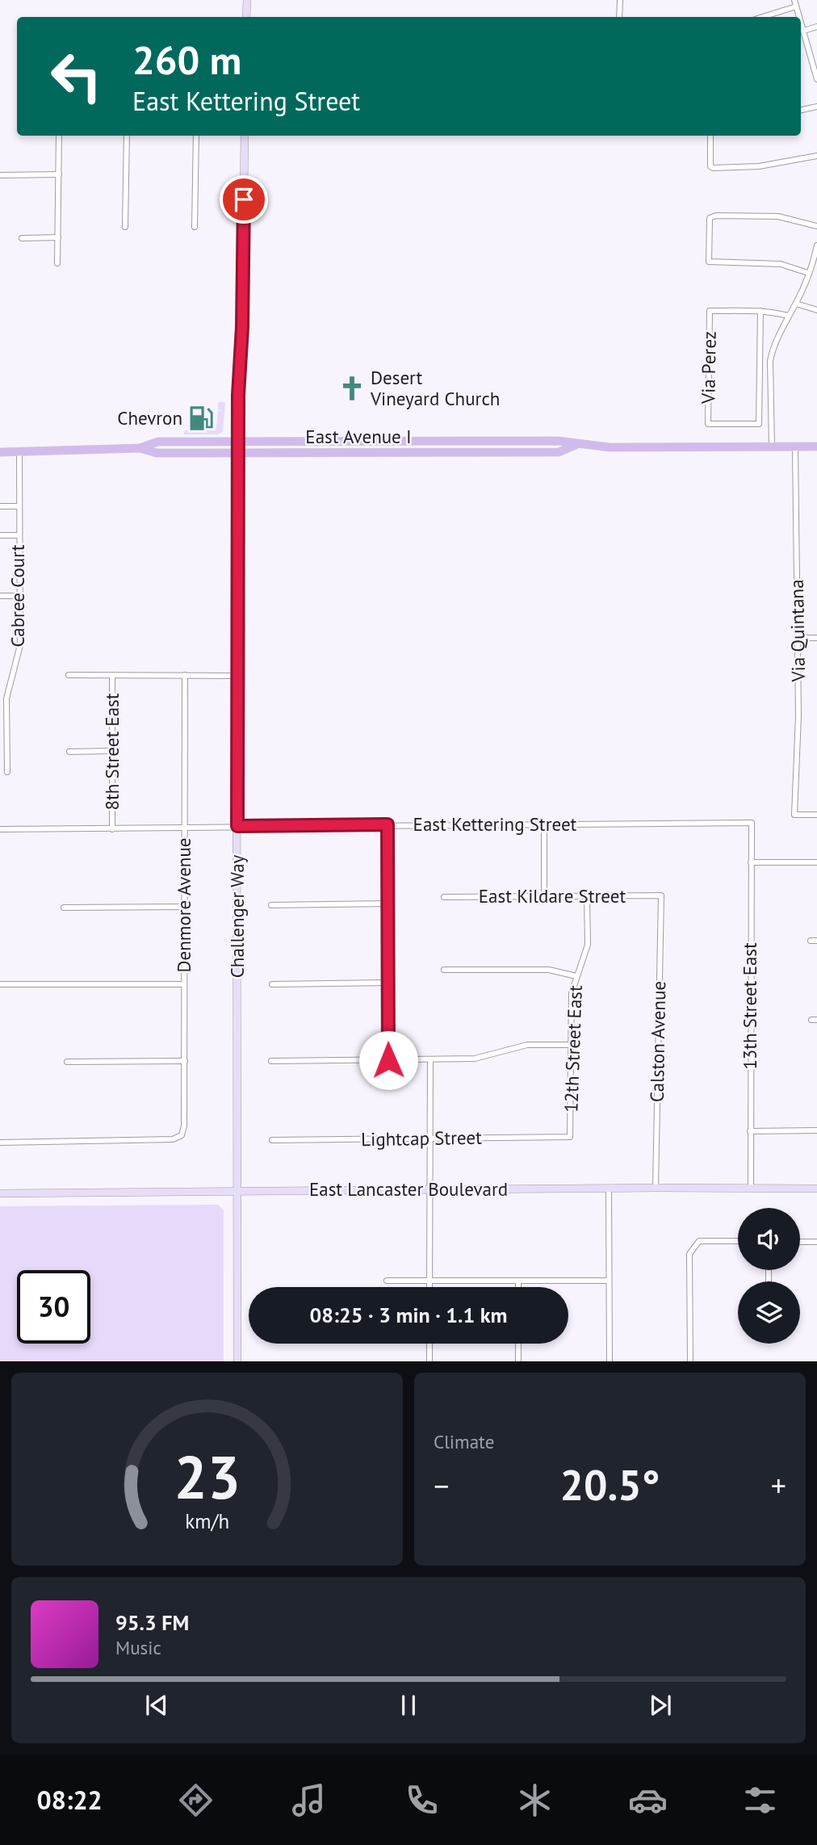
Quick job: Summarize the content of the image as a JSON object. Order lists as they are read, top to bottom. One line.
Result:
{"streets":{"main road":["East Avenue I","Challenger Way","East Lancaster Boulevard"],"street":["Via Perez","Cabree Court","Via Quintana","8th Street East","East Kettering Street","East Kildare Street","Denmore Avenue","13th Street East","Calston Avenue","12th Street East","Lightcap Street"]},"crossings":[["East Avenue I","Cabree Court"],["East Avenue I","Via Quintana"],["East Avenue I","Challenger Way"],["8th Street East","East Kettering Street"],["East Kettering Street","Denmore Avenue"],["East Kettering Street","Challenger Way"],["East Kettering Street","13th Street East"],["East Kildare Street","Calston Avenue"],["East Kildare Street","12th Street East"],["Challenger Way","East Lancaster Boulevard"],["13th Street East","East Lancaster Boulevard"],["Calston Avenue","East Lancaster Boulevard"],["12th Street East","Lightcap Street"]],"places":{"church":["Desert Vineyard Church"],"fuel station":["Chevron"]},"page":{"turn":["260 m","East Kettering Street"],"limit":"30","trip":"08:25 · 3 min · 1.1 km","tile":"Climate","heat":["−","20.5°","+"],"song":["95.3 FM","Music"],"tabs":"08:22","gauge":["23","km/h"]}}
